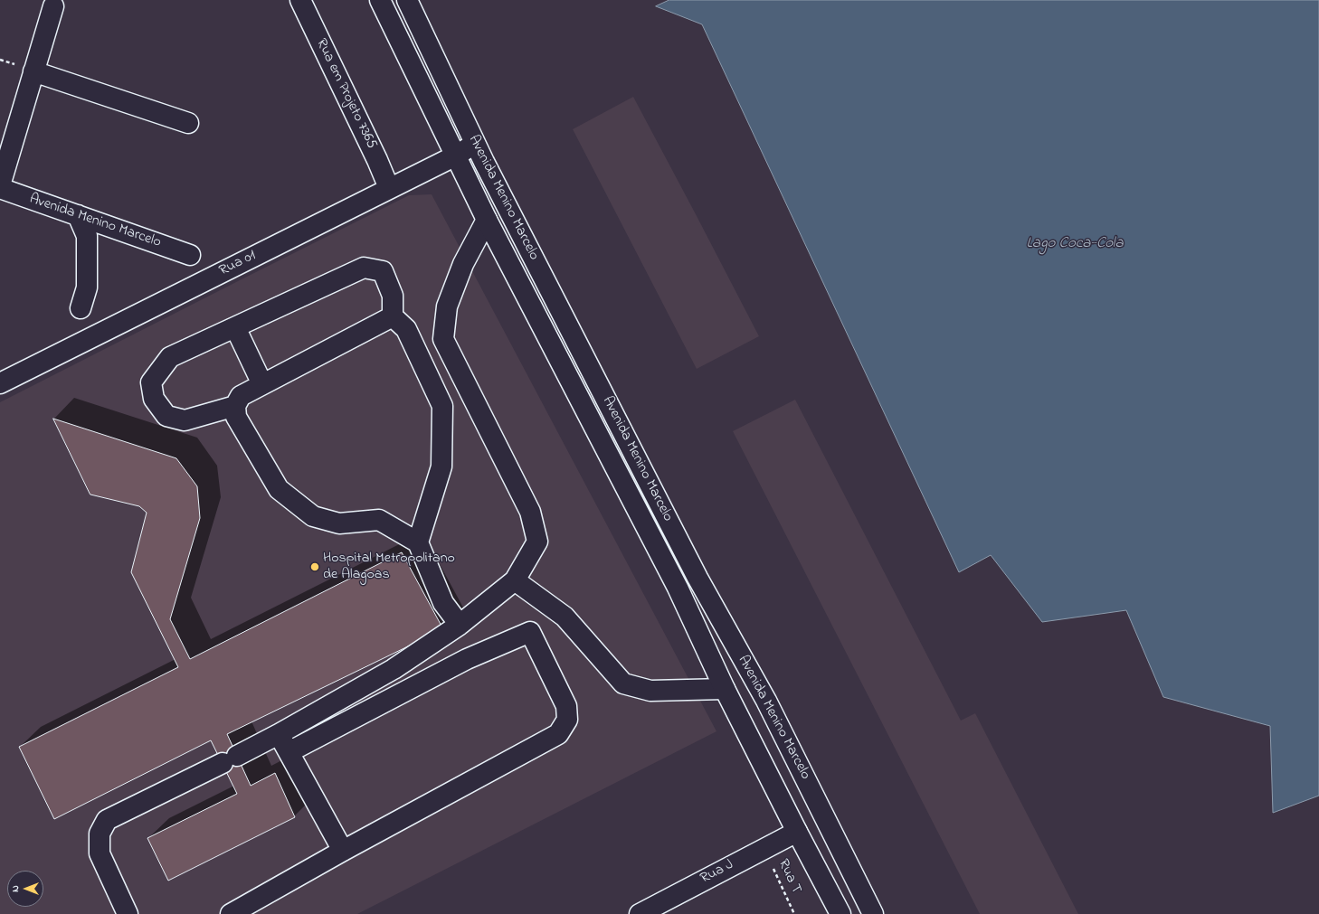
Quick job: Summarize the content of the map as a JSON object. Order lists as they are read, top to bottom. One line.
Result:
{"streets":{"main road":["Rua em Projeto 7365","Avenida Menino Marcelo","Rua 01","Rua J"],"path":["Rua T"]},"crossings":[["Rua em Projeto 7365","Rua 01"],["Avenida Menino Marcelo","Rua 01"],["Avenida Menino Marcelo","Rua J"],["Rua J","Rua T"]],"water":["Lago Coca-Cola"],"places":["Hospital Metropolitano de Alagoas"],"north":"left"}
